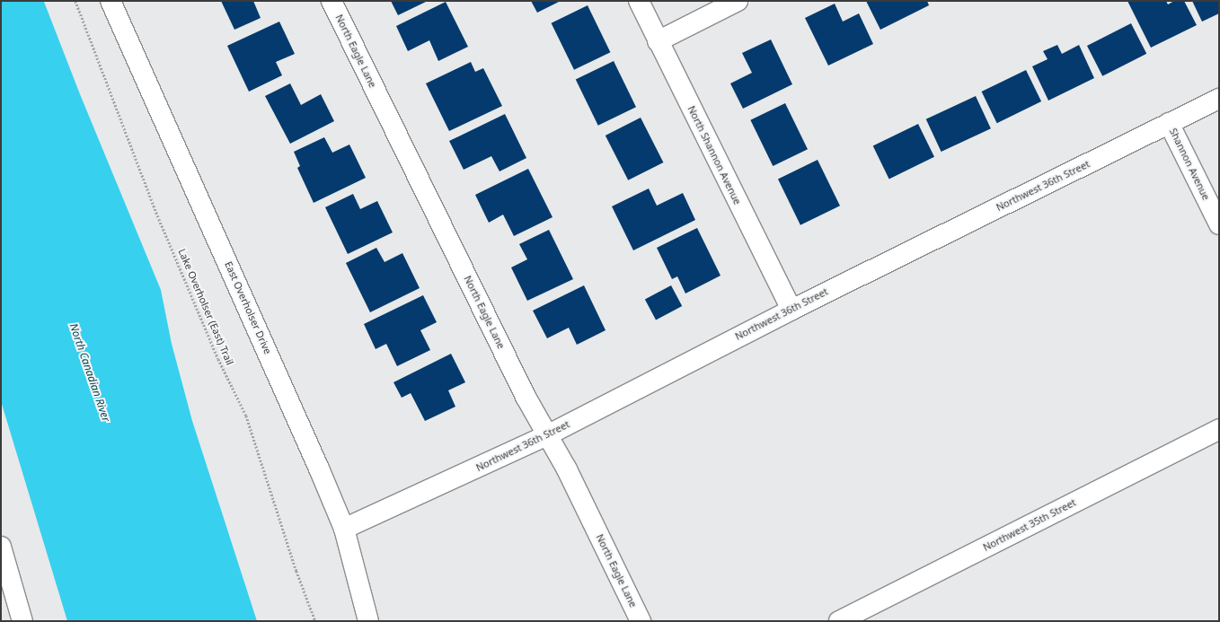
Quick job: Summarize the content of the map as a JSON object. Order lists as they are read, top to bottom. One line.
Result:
{"streets":{"street":["North Eagle Lane","North Shannon Avenue","Shannon Avenue","Northwest 36th Street","East Overholser Drive","Northwest 35th Street"],"path":["Lake Overholser (East) Trail"]},"crossings":[["North Eagle Lane","Northwest 36th Street"],["North Shannon Avenue","Northwest 36th Street"],["Shannon Avenue","Northwest 36th Street"],["Northwest 36th Street","East Overholser Drive"]],"water":["North Canadian River"]}
